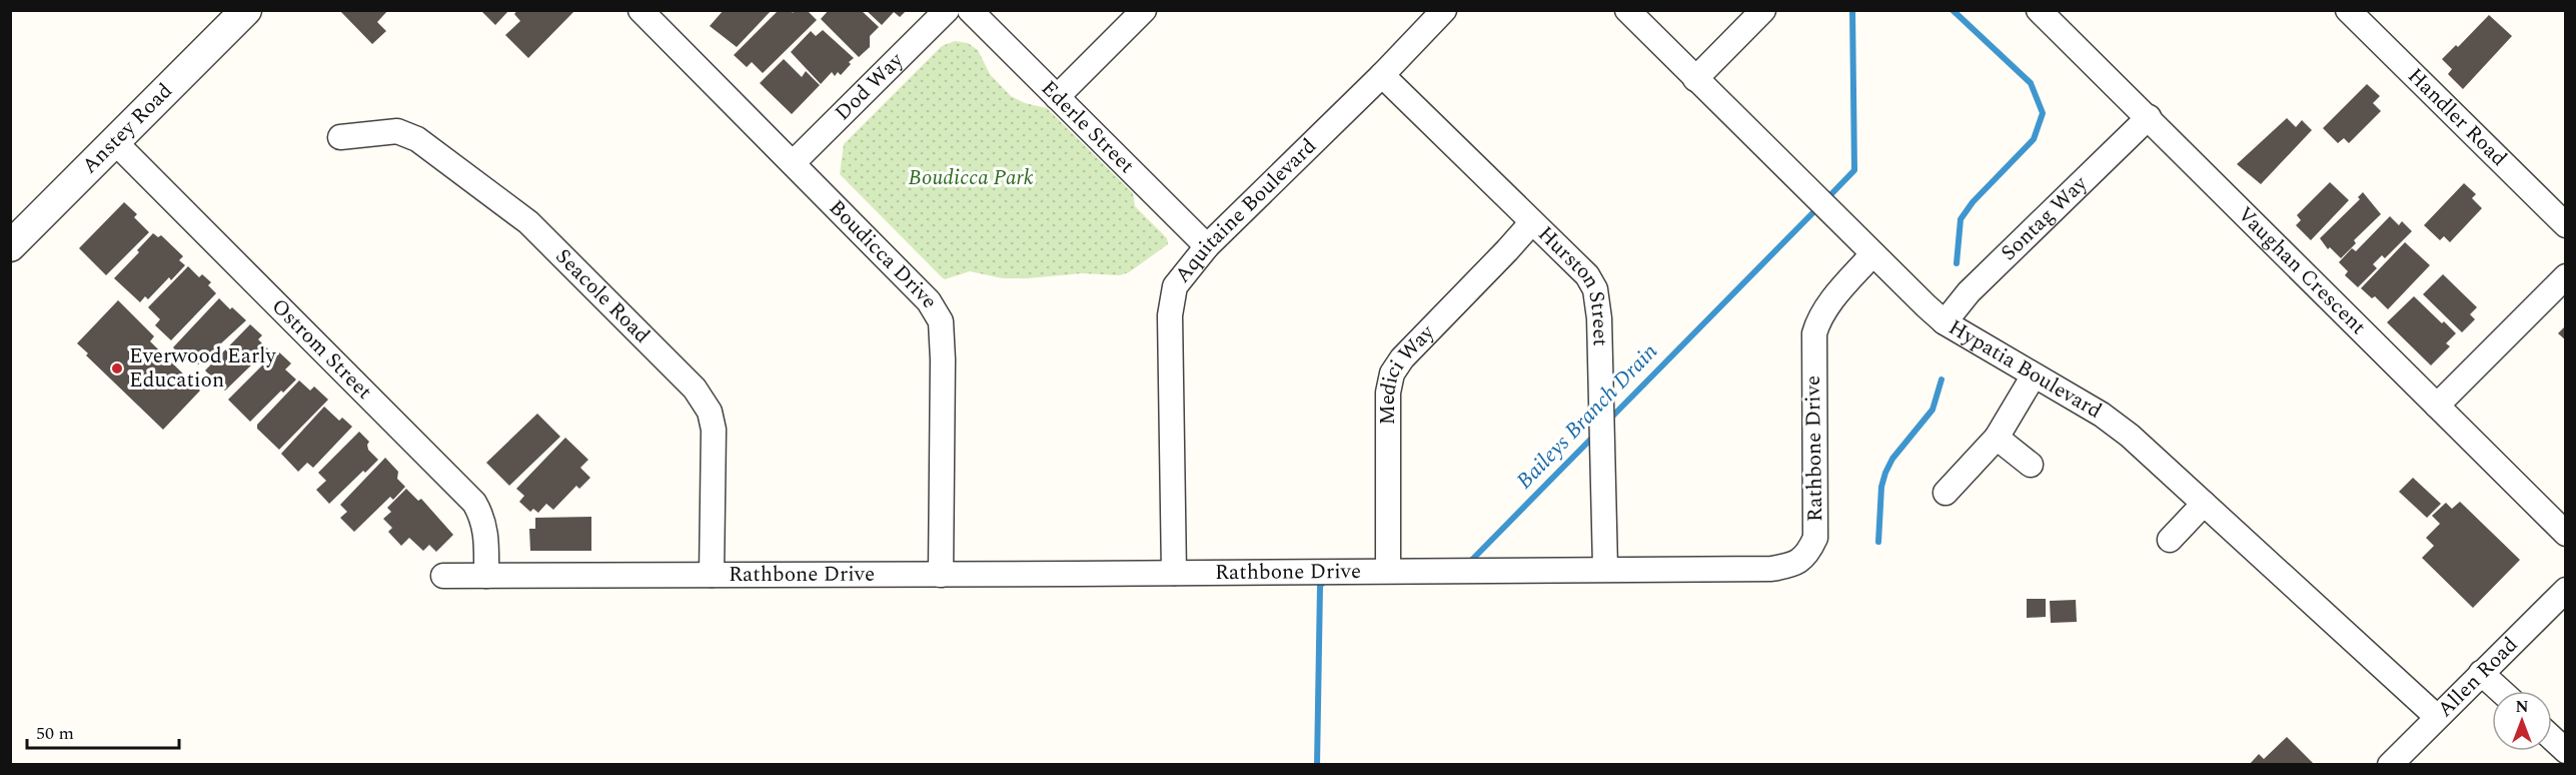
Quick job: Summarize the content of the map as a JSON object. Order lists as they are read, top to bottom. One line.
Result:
{"streets":{"street":["Dod Way","Handler Road","Ederle Street","Anstey Road","Aquitaine Boulevard","Sontag Way","Boudicca Drive","Vaughan Crescent","Hurston Street","Seacole Road","Ostrom Street","Hypatia Boulevard","Medici Way","Rathbone Drive","Allen Road"]},"crossings":[["Dod Way","Boudicca Drive"],["Ederle Street","Aquitaine Boulevard"],["Anstey Road","Ostrom Street"],["Aquitaine Boulevard","Hurston Street"],["Aquitaine Boulevard","Rathbone Drive"],["Sontag Way","Vaughan Crescent"],["Sontag Way","Hypatia Boulevard"],["Boudicca Drive","Rathbone Drive"],["Hurston Street","Medici Way"],["Hurston Street","Rathbone Drive"],["Seacole Road","Rathbone Drive"],["Ostrom Street","Rathbone Drive"],["Hypatia Boulevard","Rathbone Drive"],["Hypatia Boulevard","Allen Road"],["Medici Way","Rathbone Drive"]],"water":["Baileys Branch Drain"],"parks":["Boudicca Park"],"places":["Everwood Early Education"],"scale_bar":"50 m","north":"top"}
